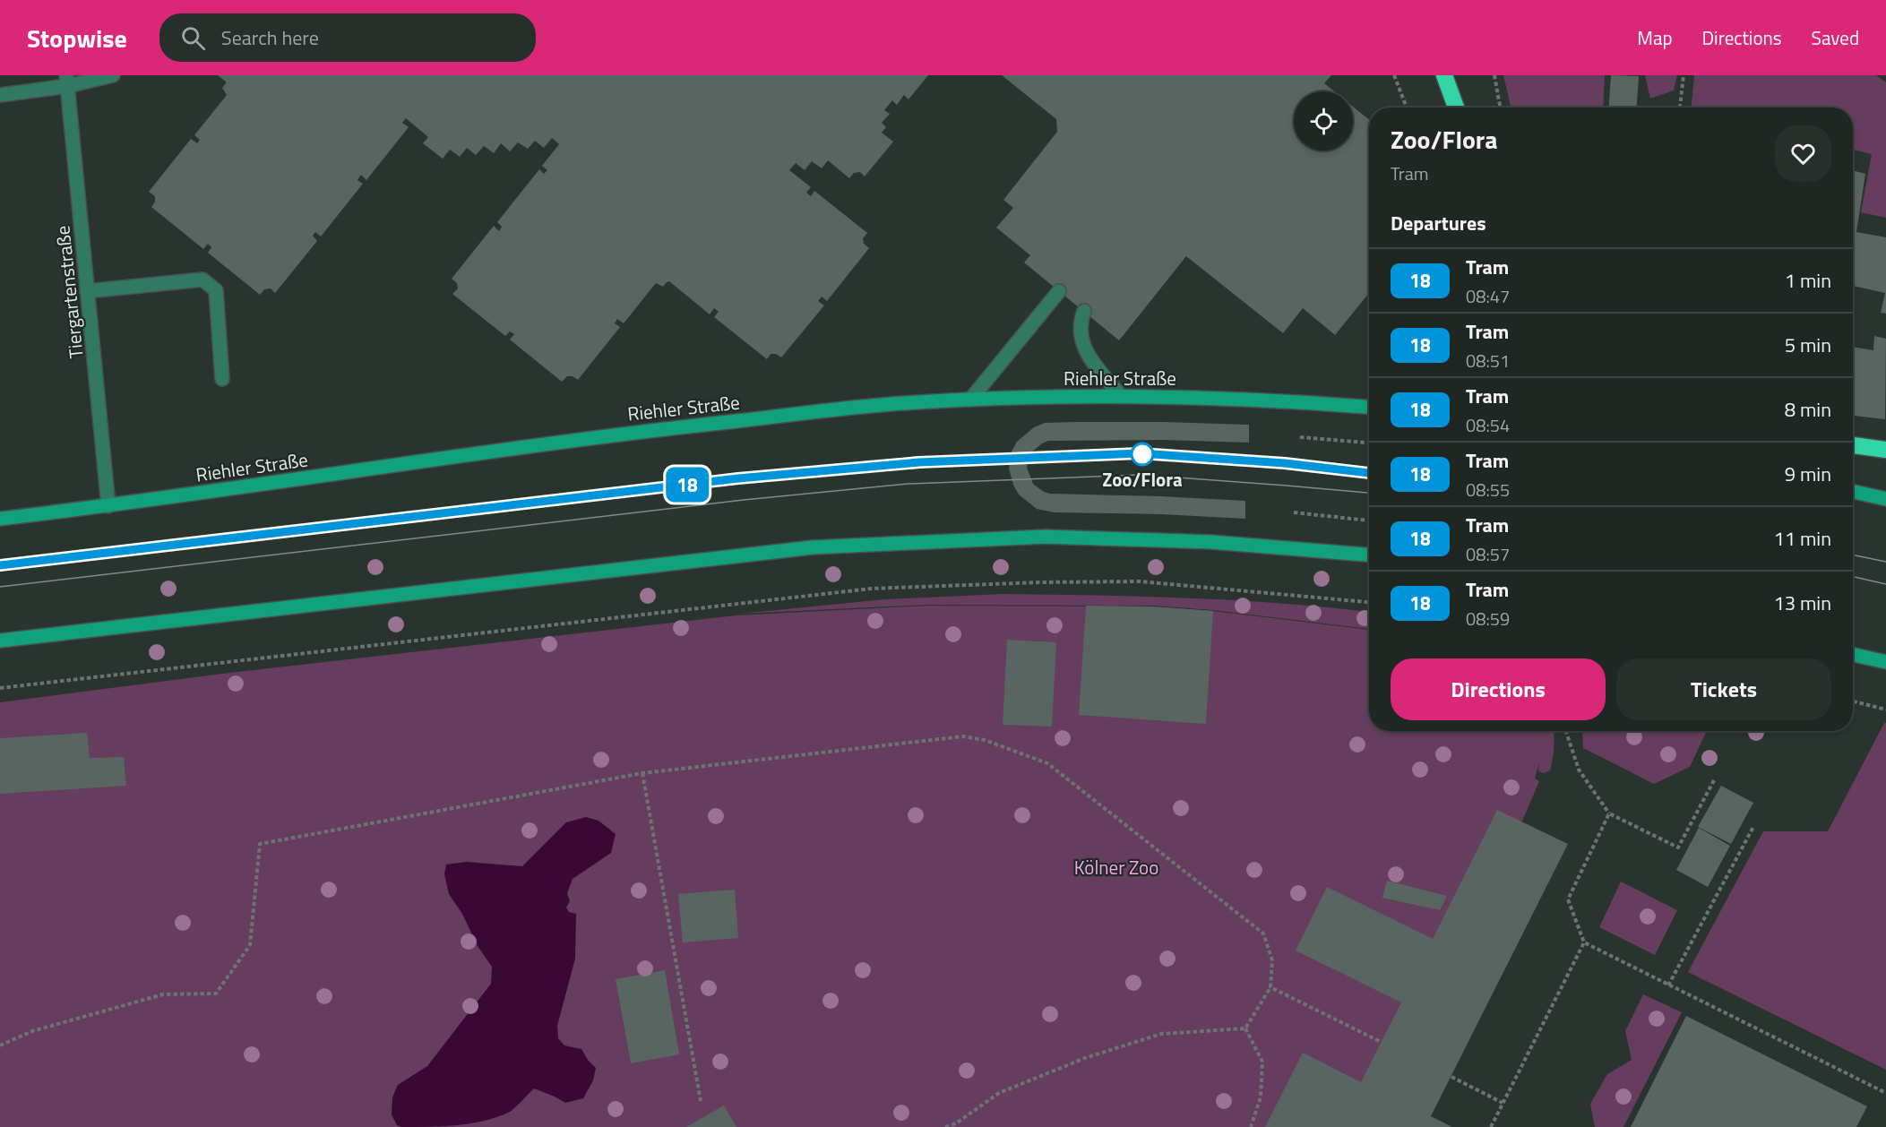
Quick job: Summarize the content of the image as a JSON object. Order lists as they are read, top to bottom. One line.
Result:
{"streets":{"main road":["Riehler Straße"],"street":["Tiergartenstraße"]},"crossings":[["Tiergartenstraße","Riehler Straße"]],"parks":["Kölner Zoo"],"places":["Zoo/Flora"],"lines":["tram line 18"],"page":{"header":"Stopwise","search":"Search here","nav":["Map","Directions","Saved"],"on_map":"18","heading":[["Zoo/Flora","Tram"],"Departures"],"list":[{"mark":"18","name":"Tram","note":"08:47","value":"1 min"},{"mark":"18","name":"Tram","note":"08:51","value":"5 min"},{"mark":"18","name":"Tram","note":"08:54","value":"8 min"},{"mark":"18","name":"Tram","note":"08:55","value":"9 min"},{"mark":"18","name":"Tram","note":"08:57","value":"11 min"},{"mark":"18","name":"Tram","note":"08:59","value":"13 min"}],"buttons":["Directions","Tickets"]}}
